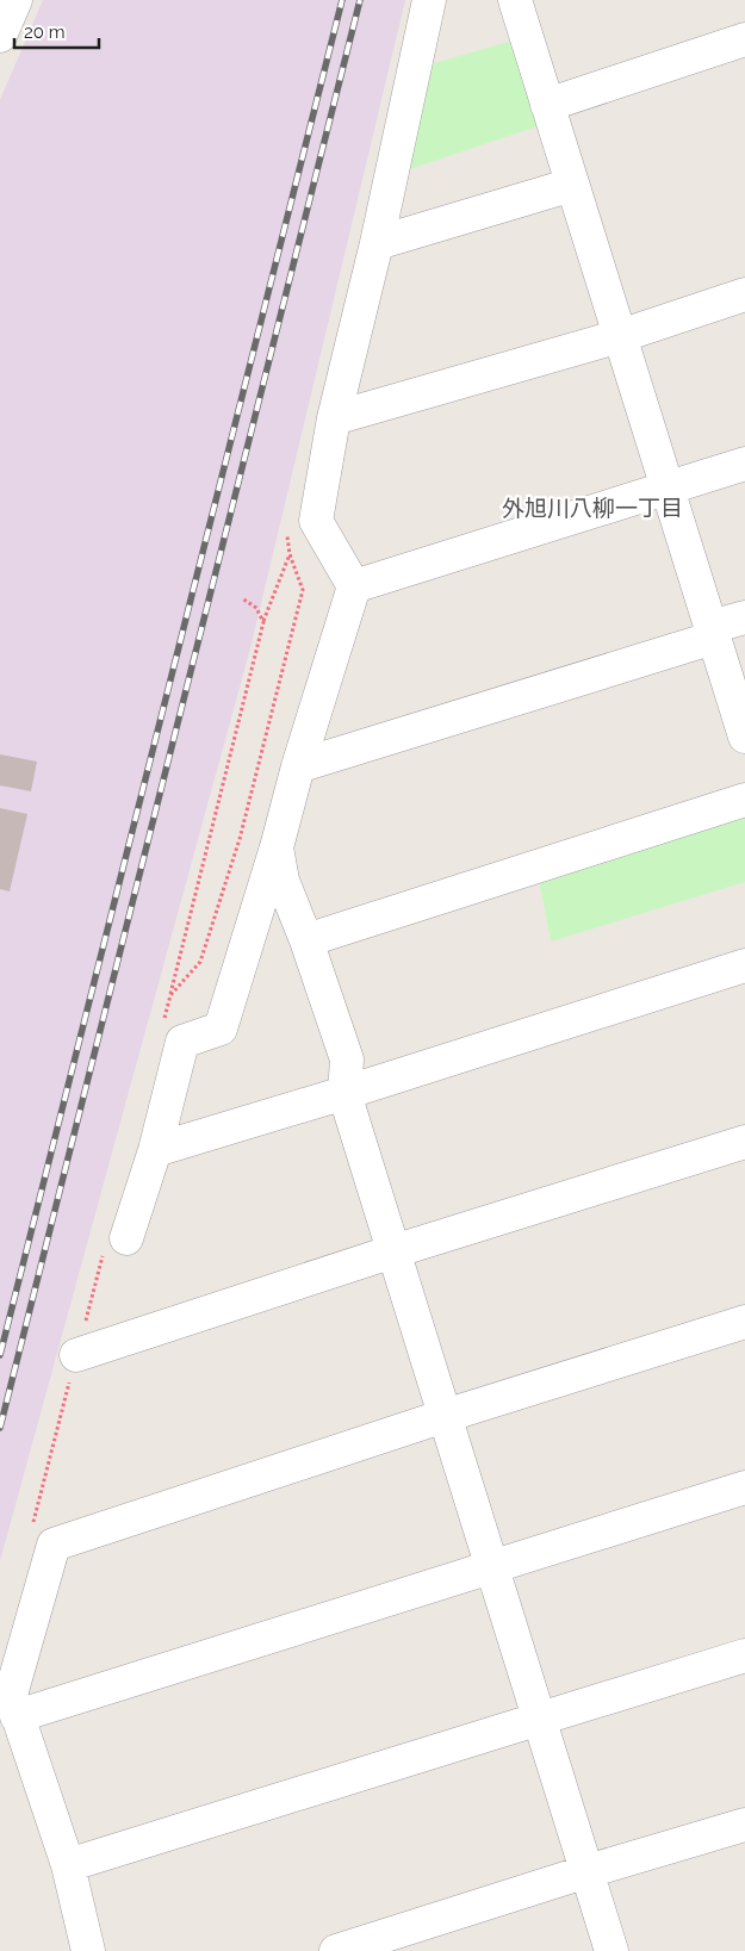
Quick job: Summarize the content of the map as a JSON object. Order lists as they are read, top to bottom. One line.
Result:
{"districts":["外旭川八柳一丁目"],"scale_bar":"20 m"}
